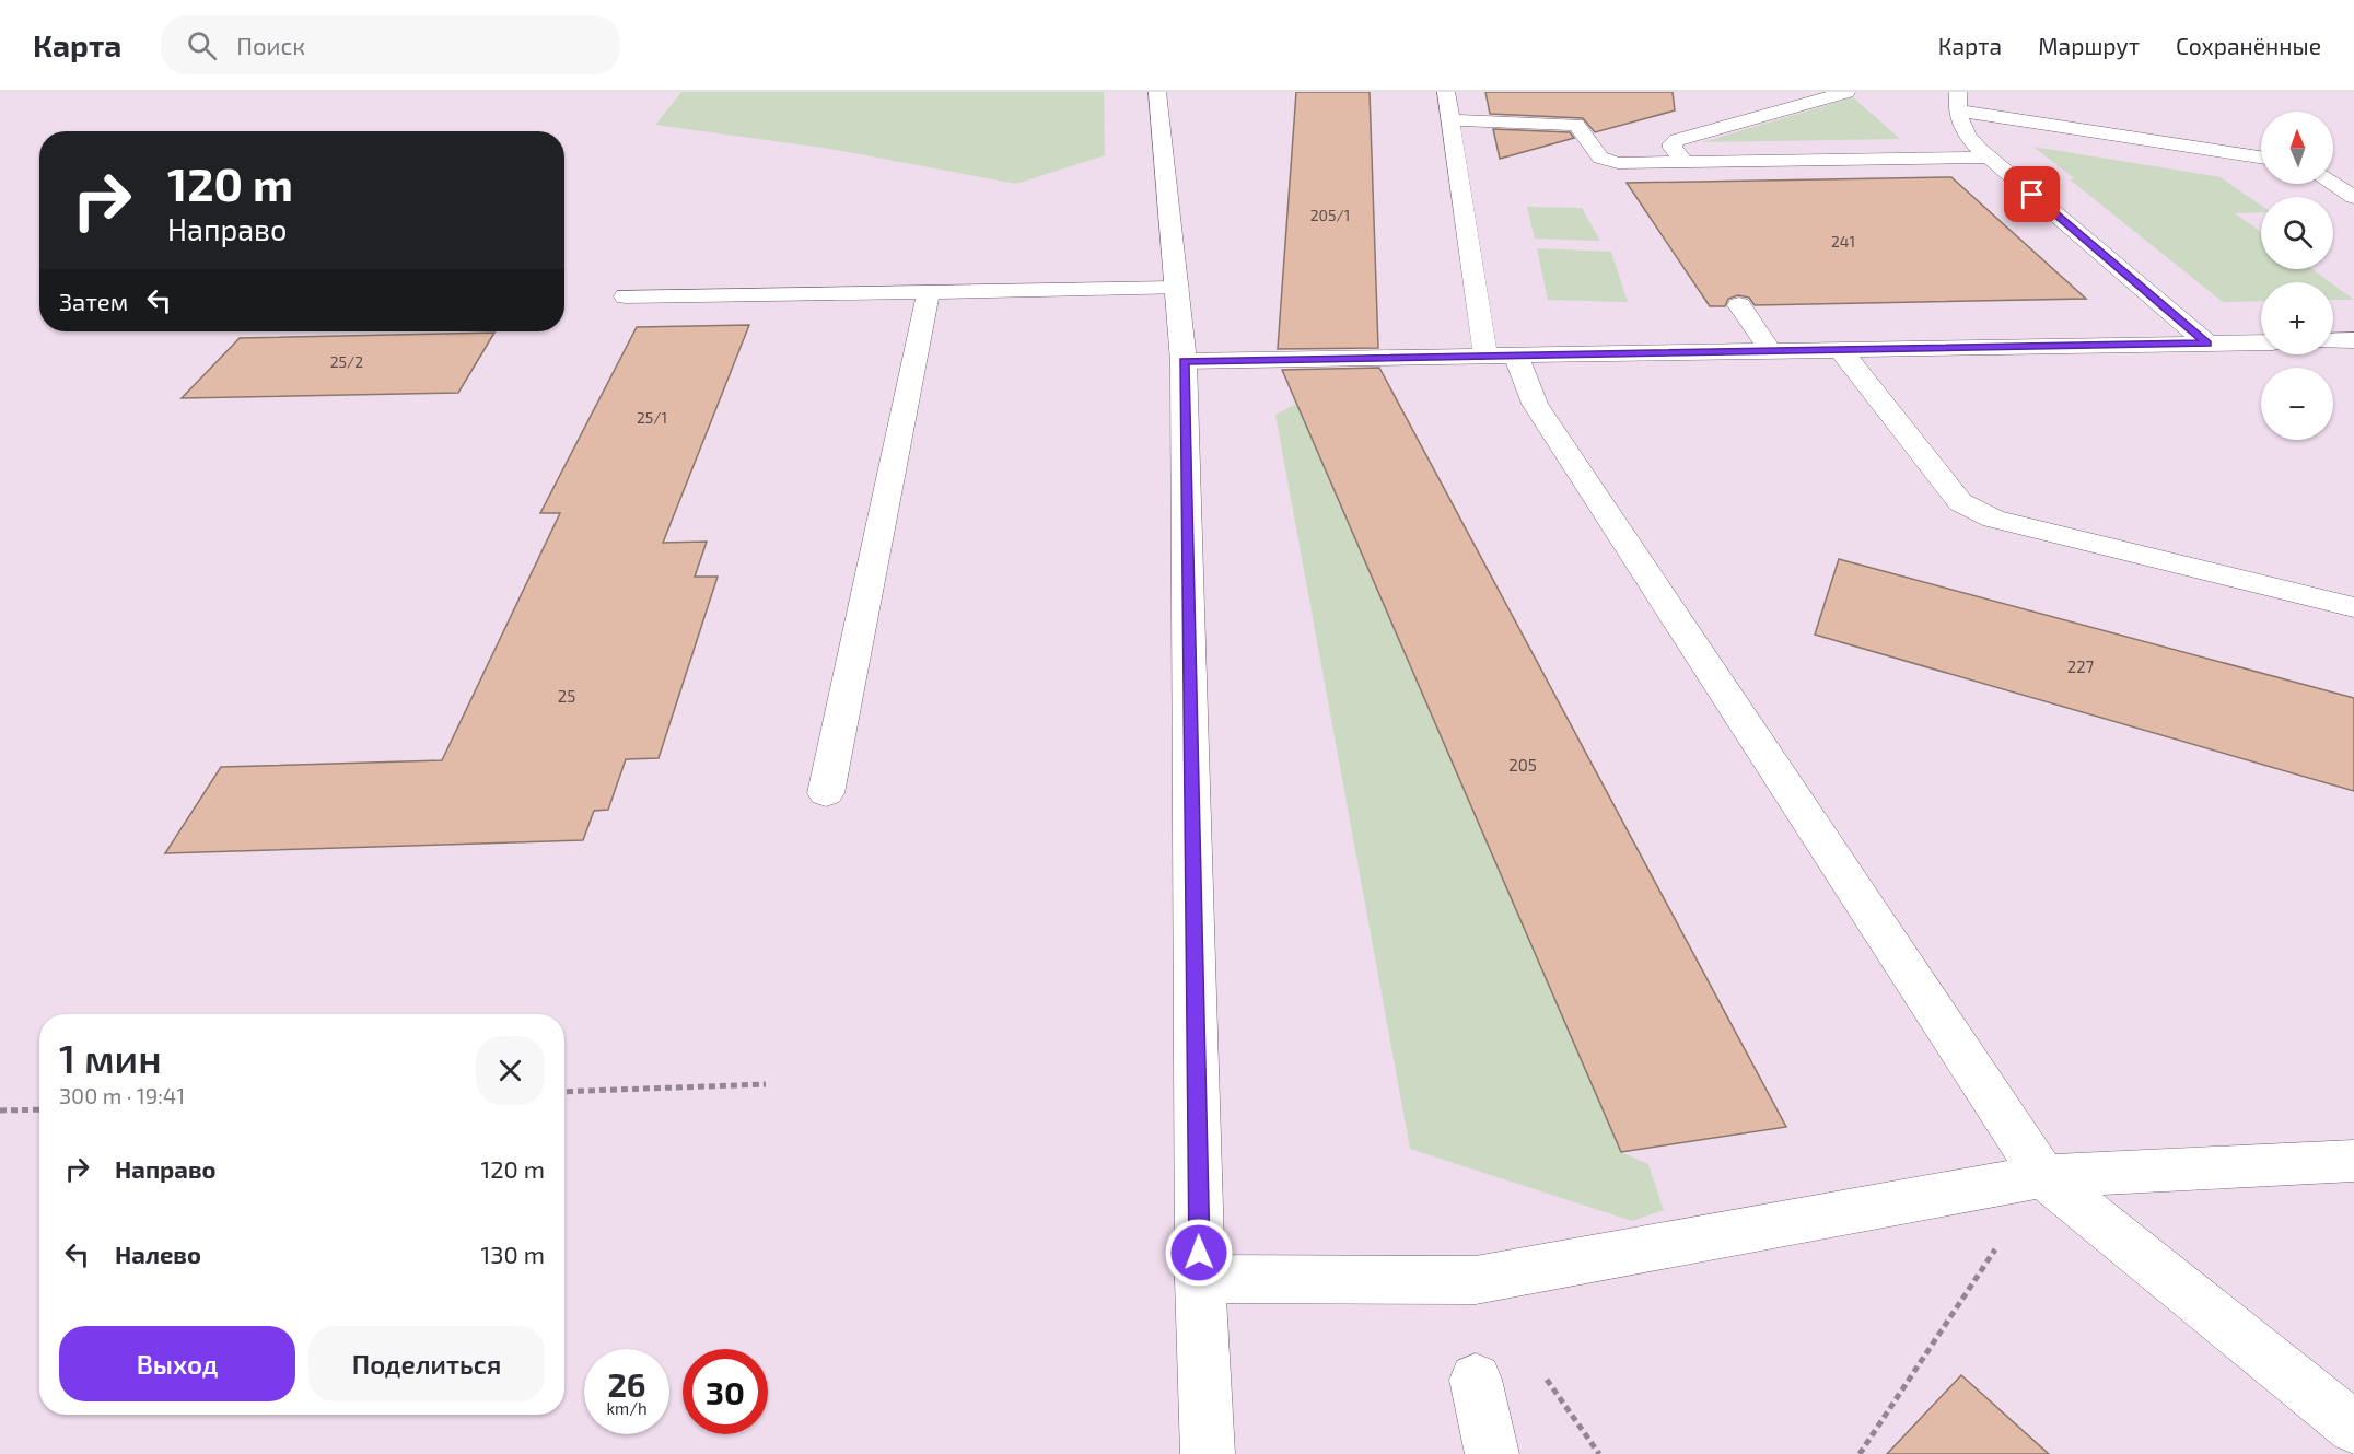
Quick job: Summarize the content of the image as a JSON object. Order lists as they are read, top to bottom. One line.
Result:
{"house_numbers":["205/1","241","25/2","25/1","227","25","205"],"north":"top","page":{"header":"Карта","search":"Поиск","nav":["Карта","Маршрут","Сохранённые"],"map_buttons":["+","−"],"turn":["120 m","Направо"],"then":"Затем","heading":["1 мин","300 m · 19:41"],"list":[{"name":"Направо","value":"120 m"},{"name":"Налево","value":"130 m"}],"buttons":["Выход","Поделиться"],"speed":"26 km/h","limit":"30"}}
